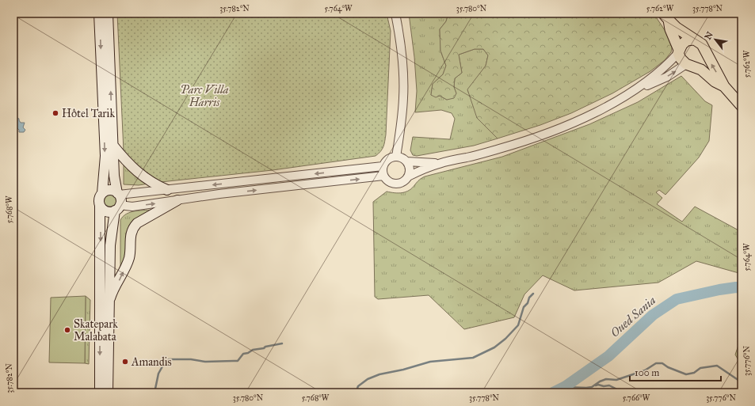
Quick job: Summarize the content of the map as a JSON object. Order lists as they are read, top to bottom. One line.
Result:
{"water":["Oued Sania"],"parks":["Parc Villa Harris"],"places":["Hôtel Tarik","Skatepark Malabata","Amandis"],"scale_bar":"100 m","north":"top left","coordinates":["35.782°N","5.764°W","35.780°N","5.762°W","35.778°N","5.768°W","35.776°N","5.766°W"]}
